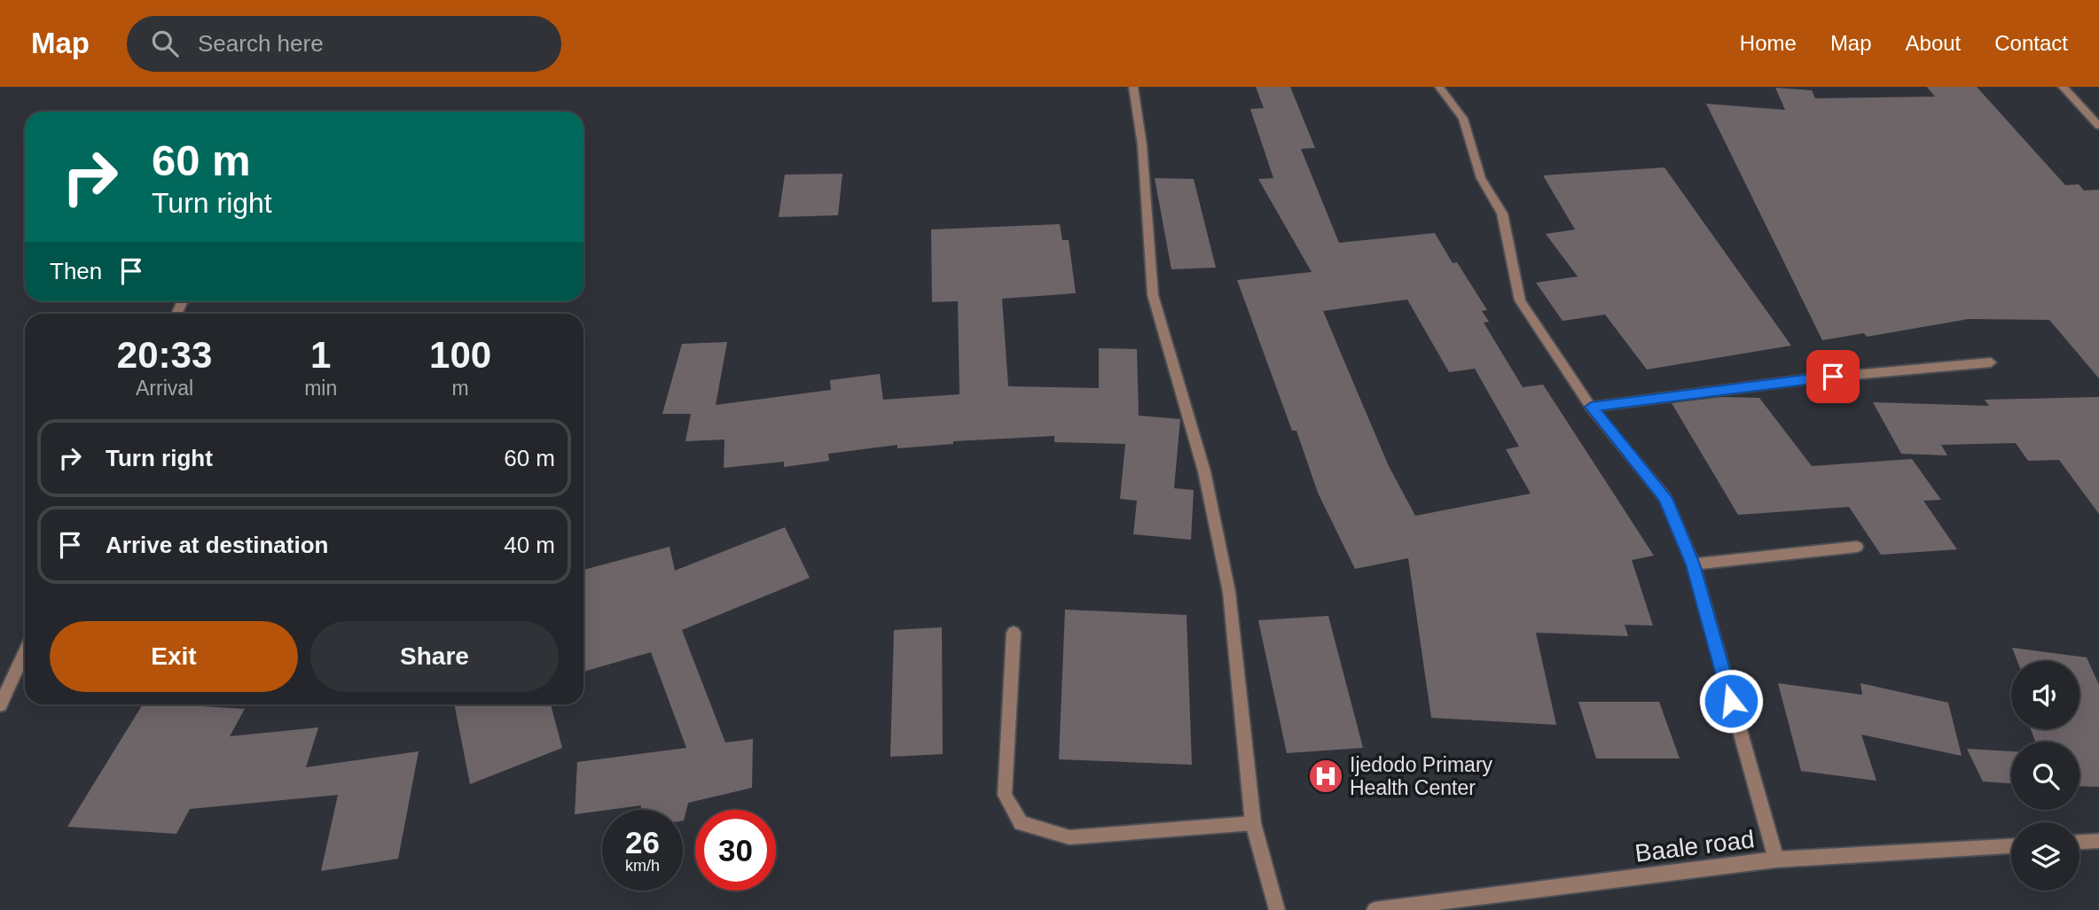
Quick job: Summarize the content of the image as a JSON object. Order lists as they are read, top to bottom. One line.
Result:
{"streets":{"street":["Baale road"]},"places":{"hospital":["Ijedodo Primary Health Center"]},"page":{"header":"Map","search":"Search here","nav":["Home","Map","About","Contact"],"turn":["60 m","Turn right"],"then":"Then","eta":["20:33","Arrival","1","min","100","m"],"list":[{"name":"Turn right","value":"60 m"},{"name":"Arrive at destination","value":"40 m"}],"buttons":["Exit","Share"],"speed":"26 km/h","limit":"30"}}
